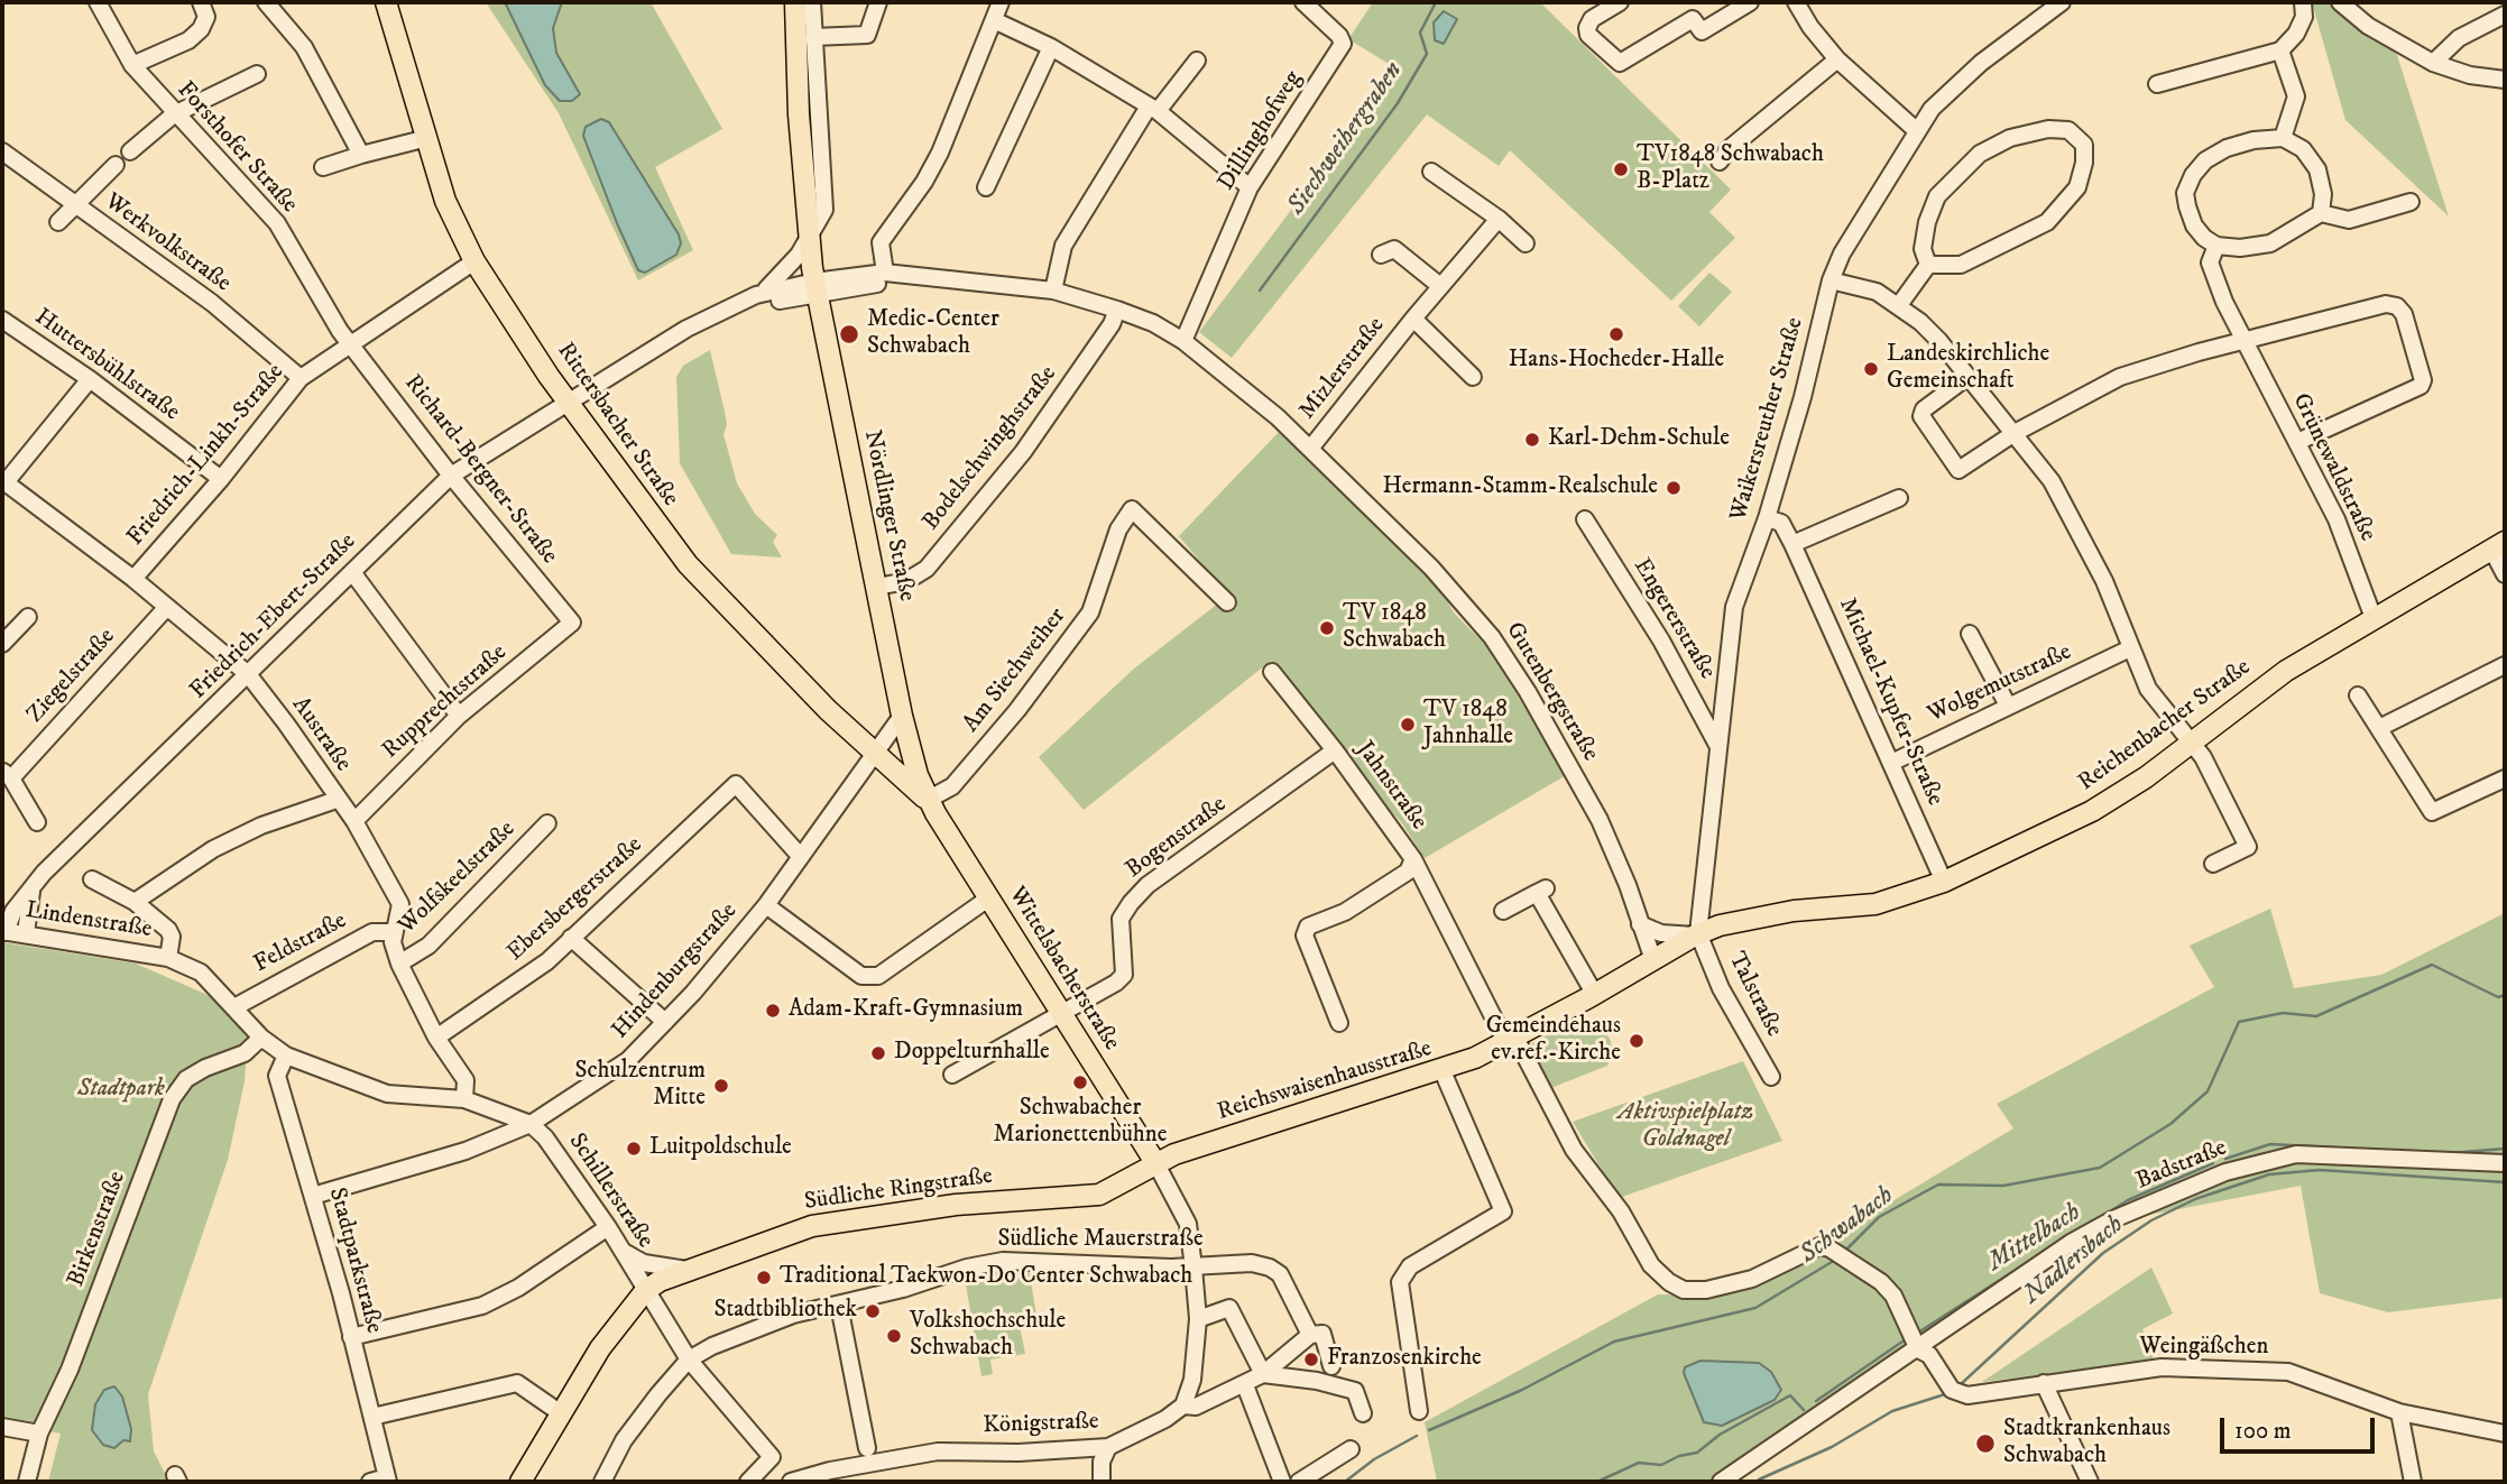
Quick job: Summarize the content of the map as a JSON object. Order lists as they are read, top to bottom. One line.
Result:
{"streets":{"main road":["Rittersbacher Straße","Nördlinger Straße","Reichenbacher Straße","Wittelsbacherstraße","Reichswaisenhausstraße","Südliche Ringstraße"],"street":["Dillinghofweg","Forsthofer Straße","Werkvolkstraße","Huttersbühlstraße","Mizlerstraße","Waikersreuther Straße","Bodelschwinghstraße","Friedrich-Linkh-Straße","Grünewaldstraße","Richard-Bergner-Straße","Friedrich-Ebert-Straße","Engererstraße","Am Siechweiher","Ziegelstraße","Wolgemutstraße","Gutenbergstraße","Rupprechtstraße","Michael-Kupfer-Straße","Austraße","Jahnstraße","Bogenstraße","Wolfskeelstraße","Ebersbergerstraße","Lindenstraße","Feldstraße","Hindenburgstraße","Talstraße","Badstraße","Schillerstraße","Birkenstraße","Südliche Mauerstraße","Stadtparkstraße","Weingäßchen","Königstraße"]},"crossings":[["Dillinghofweg","Gutenbergstraße"],["Forsthofer Straße","Friedrich-Linkh-Straße"],["Forsthofer Straße","Richard-Bergner-Straße"],["Werkvolkstraße","Friedrich-Linkh-Straße"],["Huttersbühlstraße","Friedrich-Linkh-Straße"],["Huttersbühlstraße","Austraße"],["Mizlerstraße","Gutenbergstraße"],["Waikersreuther Straße","Engererstraße"],["Waikersreuther Straße","Michael-Kupfer-Straße"],["Waikersreuther Straße","Reichenbacher Straße"],["Waikersreuther Straße","Talstraße"],["Waikersreuther Straße","Reichswaisenhausstraße"],["Rittersbacher Straße","Friedrich-Linkh-Straße"],["Rittersbacher Straße","Nördlinger Straße"],["Rittersbacher Straße","Friedrich-Ebert-Straße"],["Rittersbacher Straße","Am Siechweiher"],["Rittersbacher Straße","Wittelsbacherstraße"],["Rittersbacher Straße","Hindenburgstraße"],["Bodelschwinghstraße","Nördlinger Straße"],["Bodelschwinghstraße","Gutenbergstraße"],["Friedrich-Linkh-Straße","Richard-Bergner-Straße"],["Friedrich-Linkh-Straße","Austraße"],["Grünewaldstraße","Reichenbacher Straße"],["Richard-Bergner-Straße","Friedrich-Ebert-Straße"],["Richard-Bergner-Straße","Rupprechtstraße"],["Nördlinger Straße","Am Siechweiher"],["Nördlinger Straße","Wittelsbacherstraße"],["Nördlinger Straße","Hindenburgstraße"],["Friedrich-Ebert-Straße","Austraße"],["Friedrich-Ebert-Straße","Lindenstraße"],["Am Siechweiher","Wittelsbacherstraße"],["Ziegelstraße","Austraße"],["Wolgemutstraße","Michael-Kupfer-Straße"],["Gutenbergstraße","Reichswaisenhausstraße"],["Rupprechtstraße","Austraße"],["Michael-Kupfer-Straße","Reichenbacher Straße"],["Reichenbacher Straße","Talstraße"],["Reichenbacher Straße","Reichswaisenhausstraße"],["Austraße","Wolfskeelstraße"],["Austraße","Ebersbergerstraße"],["Austraße","Feldstraße"],["Jahnstraße","Bogenstraße"],["Bogenstraße","Wittelsbacherstraße"],["Ebersbergerstraße","Hindenburgstraße"],["Wittelsbacherstraße","Reichswaisenhausstraße"],["Wittelsbacherstraße","Südliche Ringstraße"],["Hindenburgstraße","Schillerstraße"],["Hindenburgstraße","Stadtparkstraße"],["Talstraße","Reichswaisenhausstraße"],["Reichswaisenhausstraße","Südliche Ringstraße"],["Reichswaisenhausstraße","Weingäßchen"],["Badstraße","Weingäßchen"],["Südliche Ringstraße","Schillerstraße"],["Schillerstraße","Südliche Mauerstraße"],["Südliche Mauerstraße","Königstraße"]],"water":["Siechweihergraben","Schwabach","Mittelbach","Nadlersbach"],"parks":["Stadtpark","Aktivspielplatz Goldnagel"],"places":["TV1848 Schwabach B-Platz","Medic-Center Schwabach","Hans-Hocheder-Halle","Landeskirchliche Gemeinschaft","Karl-Dehm-Schule","Hermann-Stamm-Realschule","TV 1848 Schwabach","TV 1848 Jahnhalle","Adam-Kraft-Gymnasium","Gemeindehaus ev.ref.-Kirche","Doppelturnhalle","Schwabacher Marionettenbühne","Schulzentrum Mitte","Luitpoldschule","Traditional Taekwon-Do Center Schwabach","Stadtbibliothek","Volkshochschule Schwabach","Franzosenkirche","Stadtkrankenhaus Schwabach"],"scale_bar":"100 m"}
